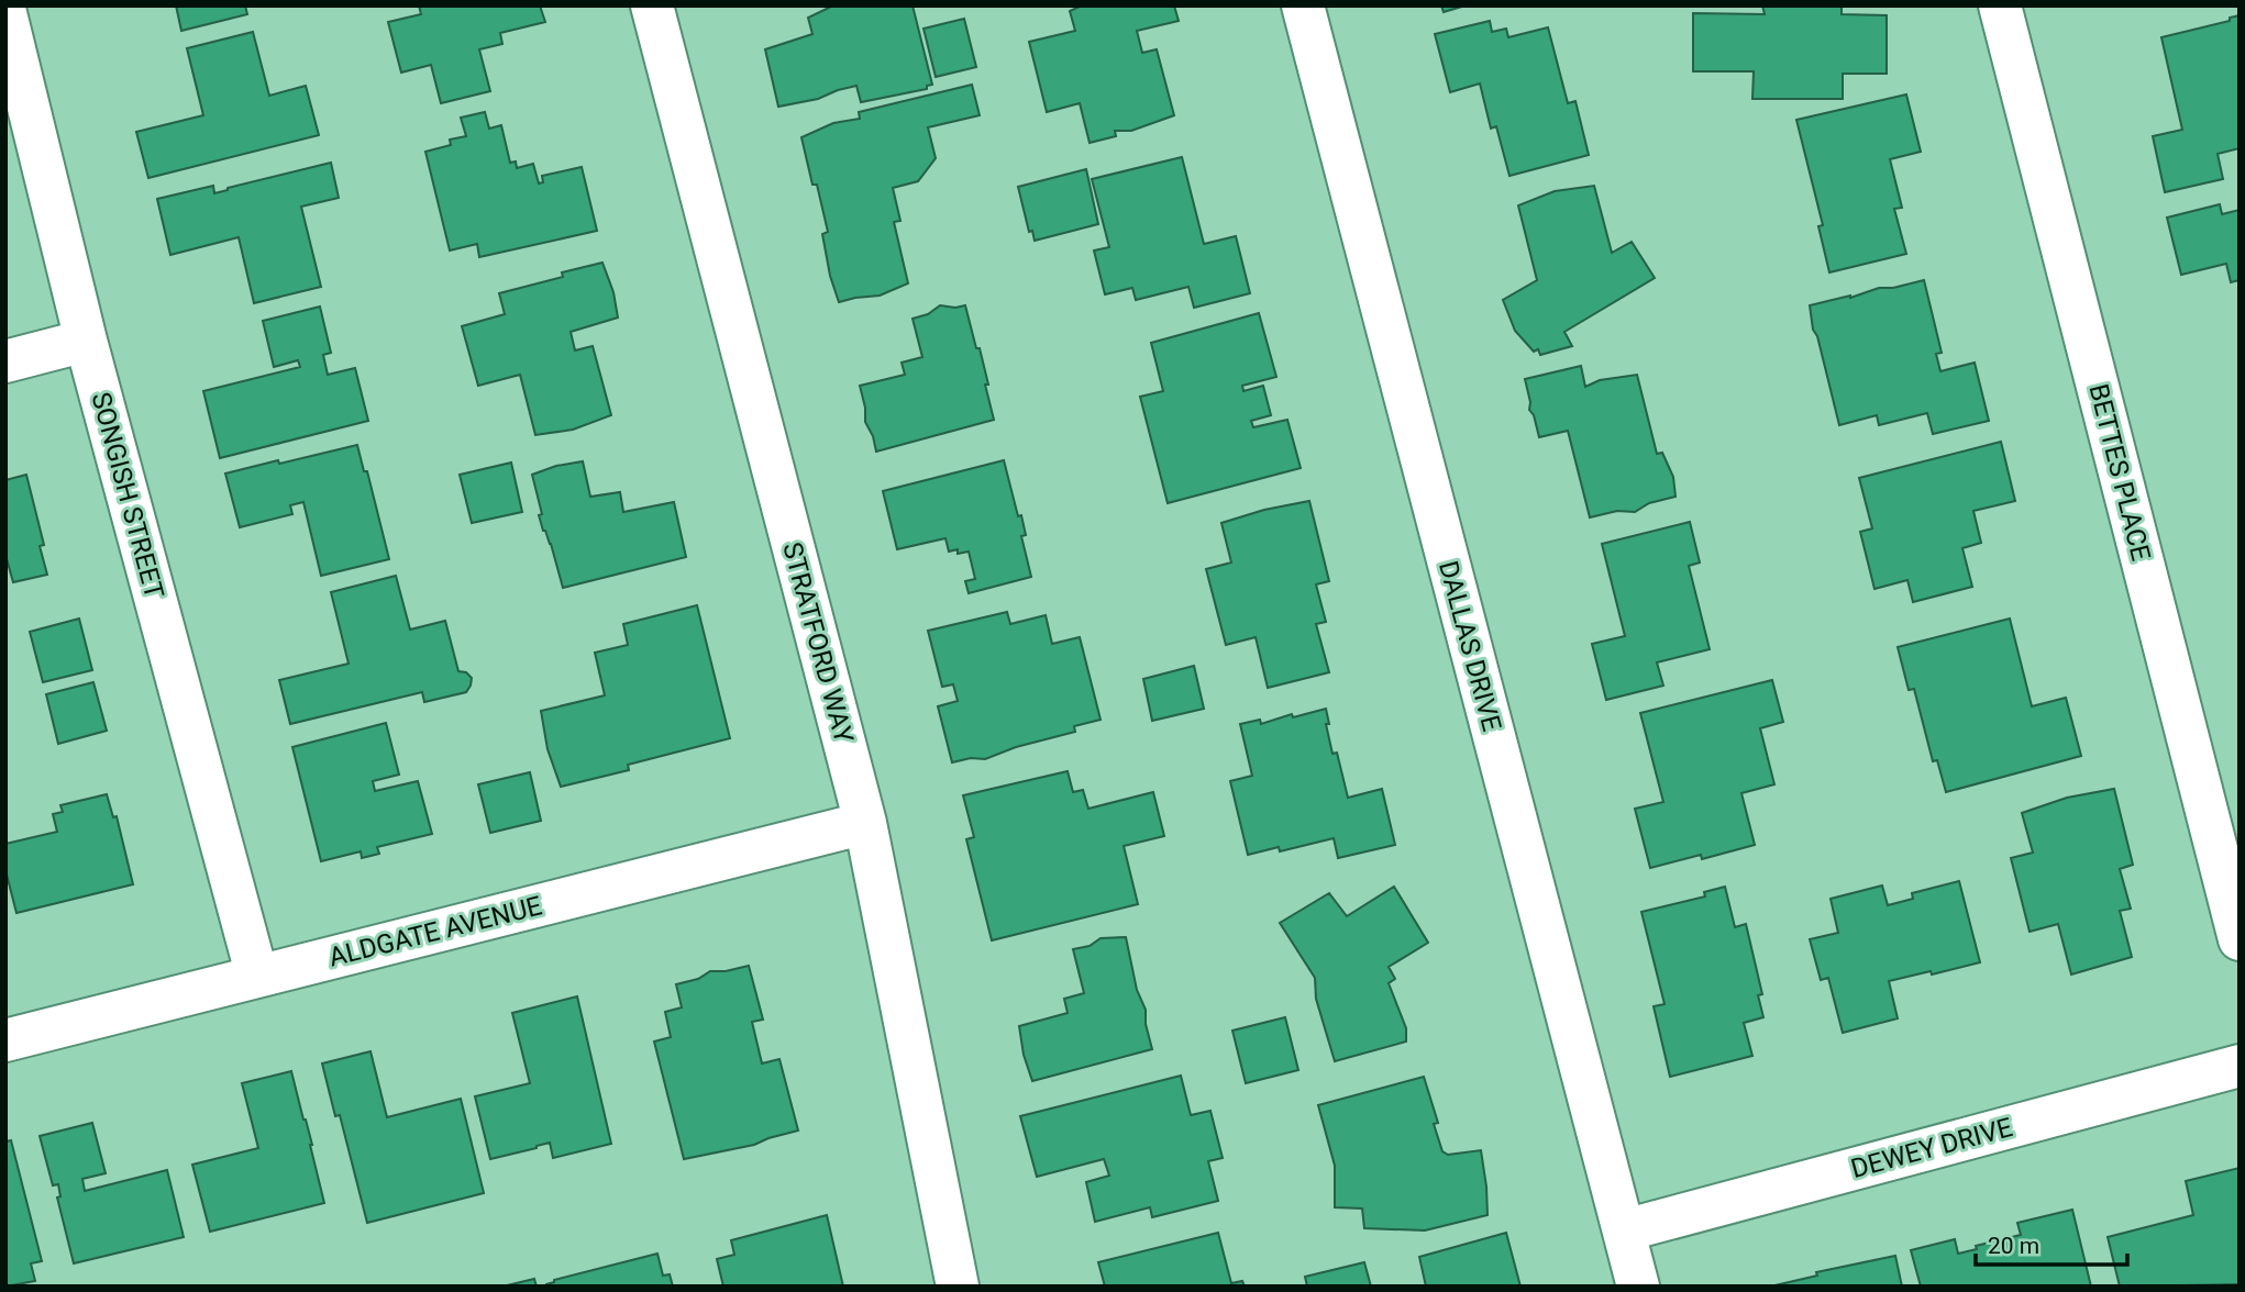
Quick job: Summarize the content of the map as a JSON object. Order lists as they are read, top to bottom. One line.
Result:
{"streets":{"street":["BETTES PLACE","SONGISH STREET","STRATFORD WAY","DALLAS DRIVE","ALDGATE AVENUE","DEWEY DRIVE"]},"crossings":[["SONGISH STREET","ALDGATE AVENUE"],["STRATFORD WAY","ALDGATE AVENUE"],["DALLAS DRIVE","DEWEY DRIVE"]],"scale_bar":"20 m"}
